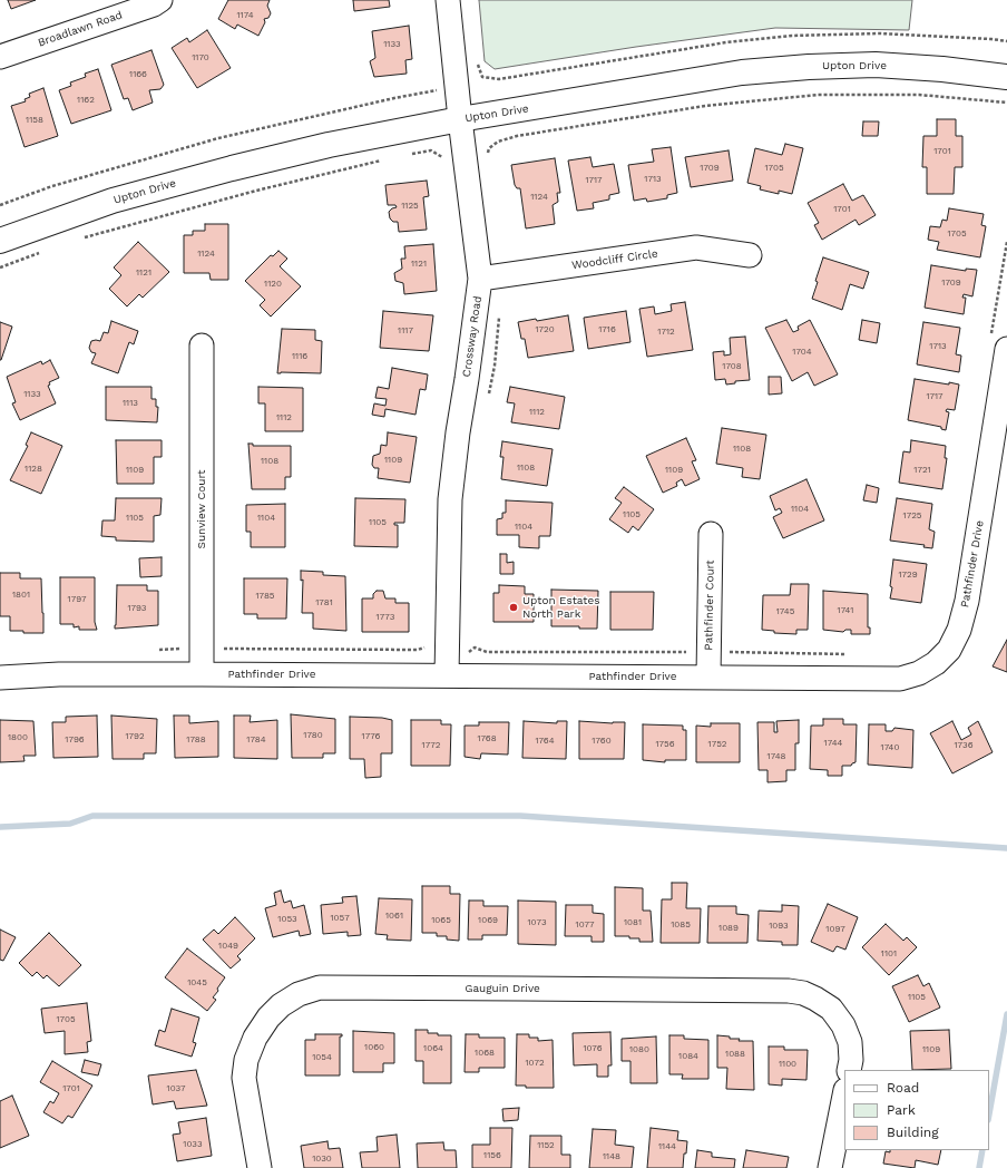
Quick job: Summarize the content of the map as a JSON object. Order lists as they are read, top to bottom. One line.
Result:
{"streets":{"main road":["Upton Drive"],"street":["Broadlawn Road","Woodcliff Circle","Crossway Road","Sunview Court","Pathfinder Drive","Pathfinder Court","Gauguin Drive"]},"crossings":[["Upton Drive","Crossway Road"],["Woodcliff Circle","Crossway Road"],["Crossway Road","Pathfinder Drive"],["Sunview Court","Pathfinder Drive"],["Pathfinder Drive","Pathfinder Court"]],"places":["Upton Estates North Park"],"house_numbers":["1174","1133","1170","1166","1162","1158","1701","1709","1705","1713","1717","1124","1125","1701","1705","1124","1121","1121","1709","1120","1720","1716","1117","1712","1713","1704","1116","1708","1133","1717","1113","1112","1112","1108","1109","1108","1108","1128","1109","1109","1721","1104","1105","1725","1105","1104","1105","1104","1729","1801","1785","1797","1781","1793","1741","1745","1773","1780","1792","1776","1800","1768","1796","1788","1784","1764","1760","1744","1756","1752","1772","1736","1740","1748","1061","1057","1053","1065","1069","1073","1081","1077","1085","1093","1089","1097","1049","1101","1045","1105","1705","1060","1064","1076","1080","1109","1068","1088","1084","1054","1072","1100","1701","1037","1033","1152","1144","1156","1148","1030"],"legend":["Road","Park","Building"]}
